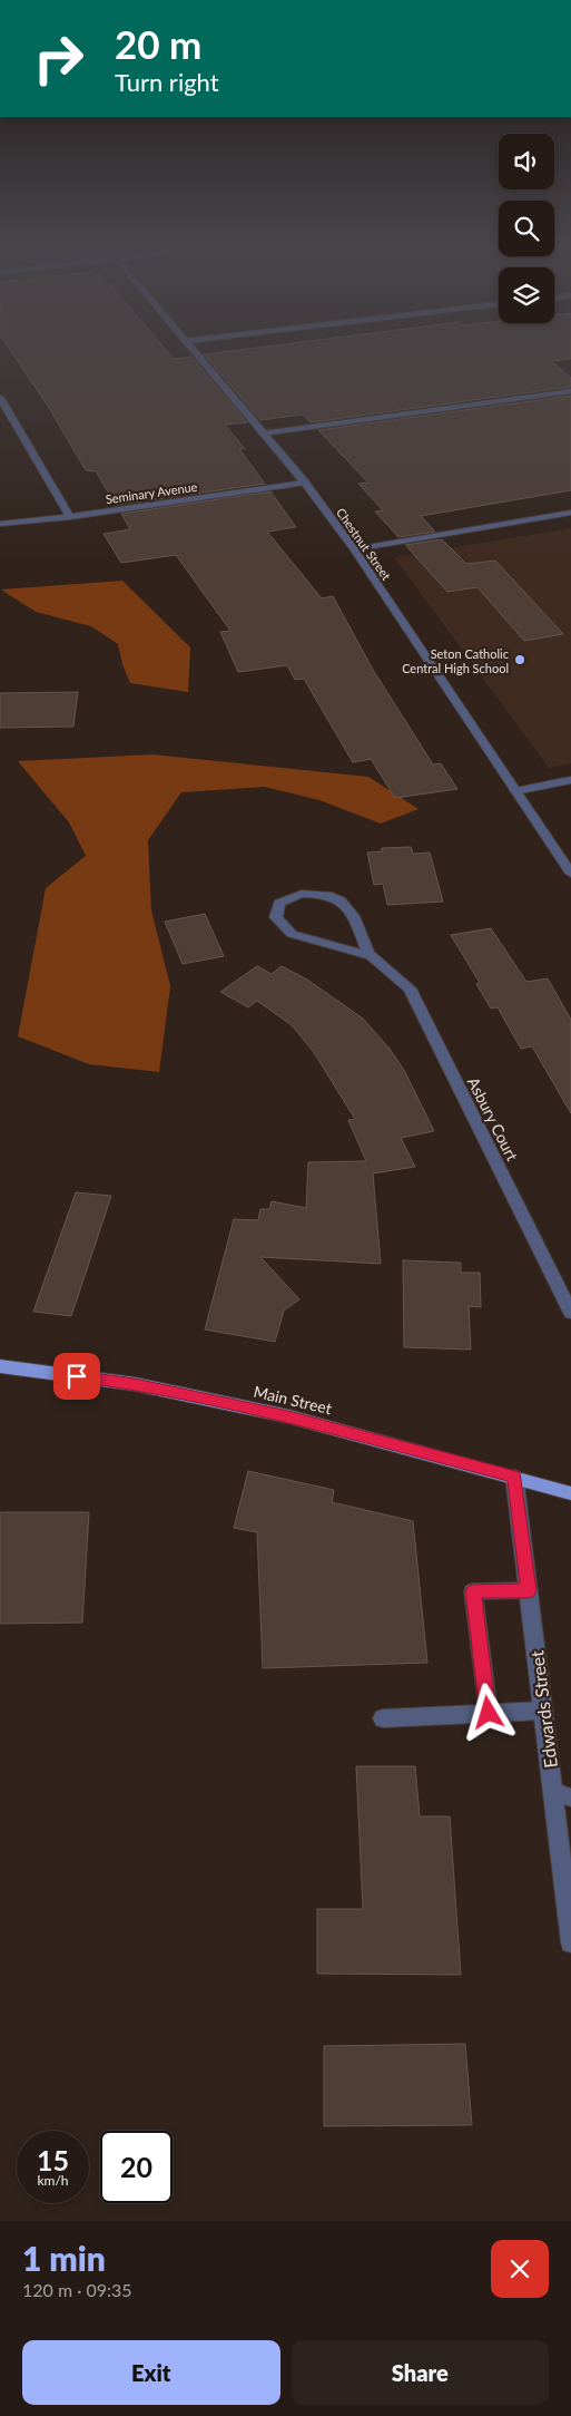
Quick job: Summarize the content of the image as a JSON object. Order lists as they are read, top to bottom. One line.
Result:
{"streets":{"main road":["Main Street"],"street":["Seminary Avenue","Chestnut Street","Asbury Court","Edwards Street"]},"crossings":[["Seminary Avenue","Chestnut Street"],["Main Street","Edwards Street"]],"places":["Seton Catholic Central High School"],"page":{"turn":["20 m","Turn right"],"speed":"15 km/h","limit":"20","heading":["1 min","120 m · 09:35"],"buttons":["Exit","Share"]}}
